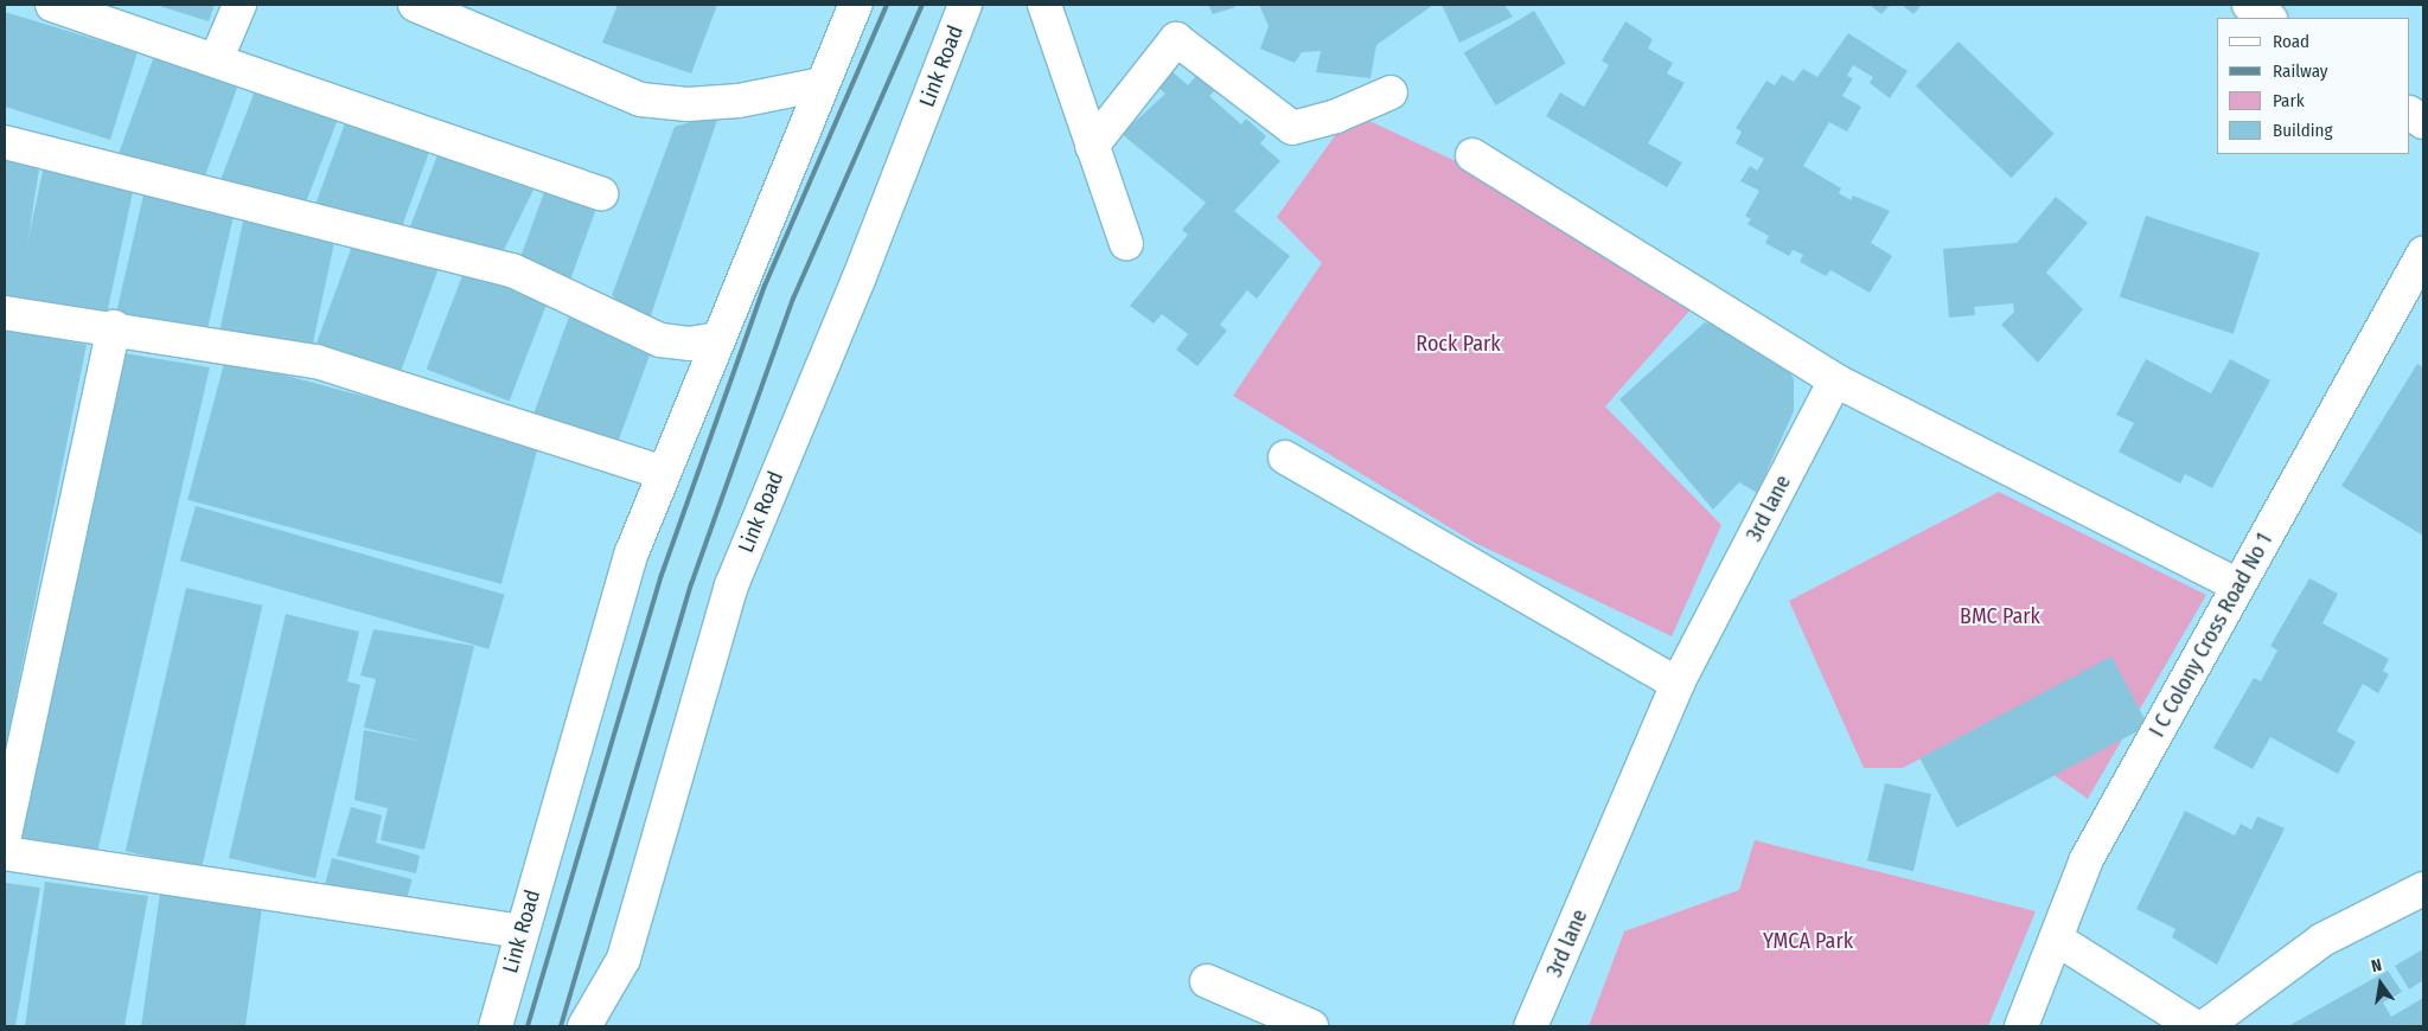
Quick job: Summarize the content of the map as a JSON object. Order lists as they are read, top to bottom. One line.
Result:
{"streets":{"street":["Link Road","3rd lane","I C Colony Cross Road No 1"]},"parks":["Rock Park","BMC Park","YMCA Park"],"legend":["Road","Railway","Park","Building"],"north":"top"}
